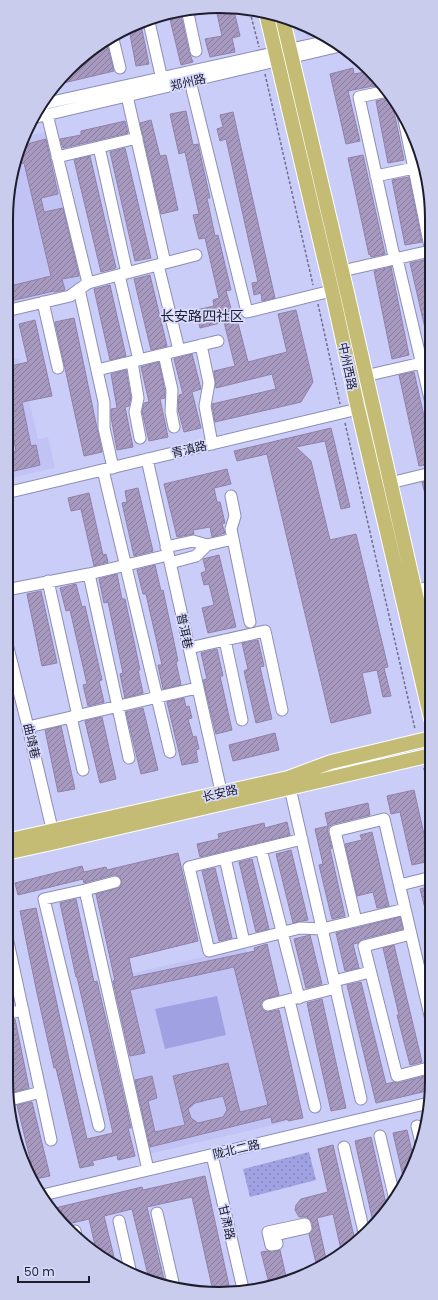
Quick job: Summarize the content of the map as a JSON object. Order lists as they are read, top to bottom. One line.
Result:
{"streets":{"main road":["中州西路","长安路"],"street":["郑州路","青滇路","普洱巷","曲靖巷","陇北二路","甘肃路"]},"crossings":[["郑州路","中州西路"],["中州西路","青滇路"],["青滇路","普洱巷"],["普洱巷","长安路"],["曲靖巷","长安路"],["陇北二路","甘肃路"]],"districts":["长安路四社区"],"scale_bar":"50 m"}
